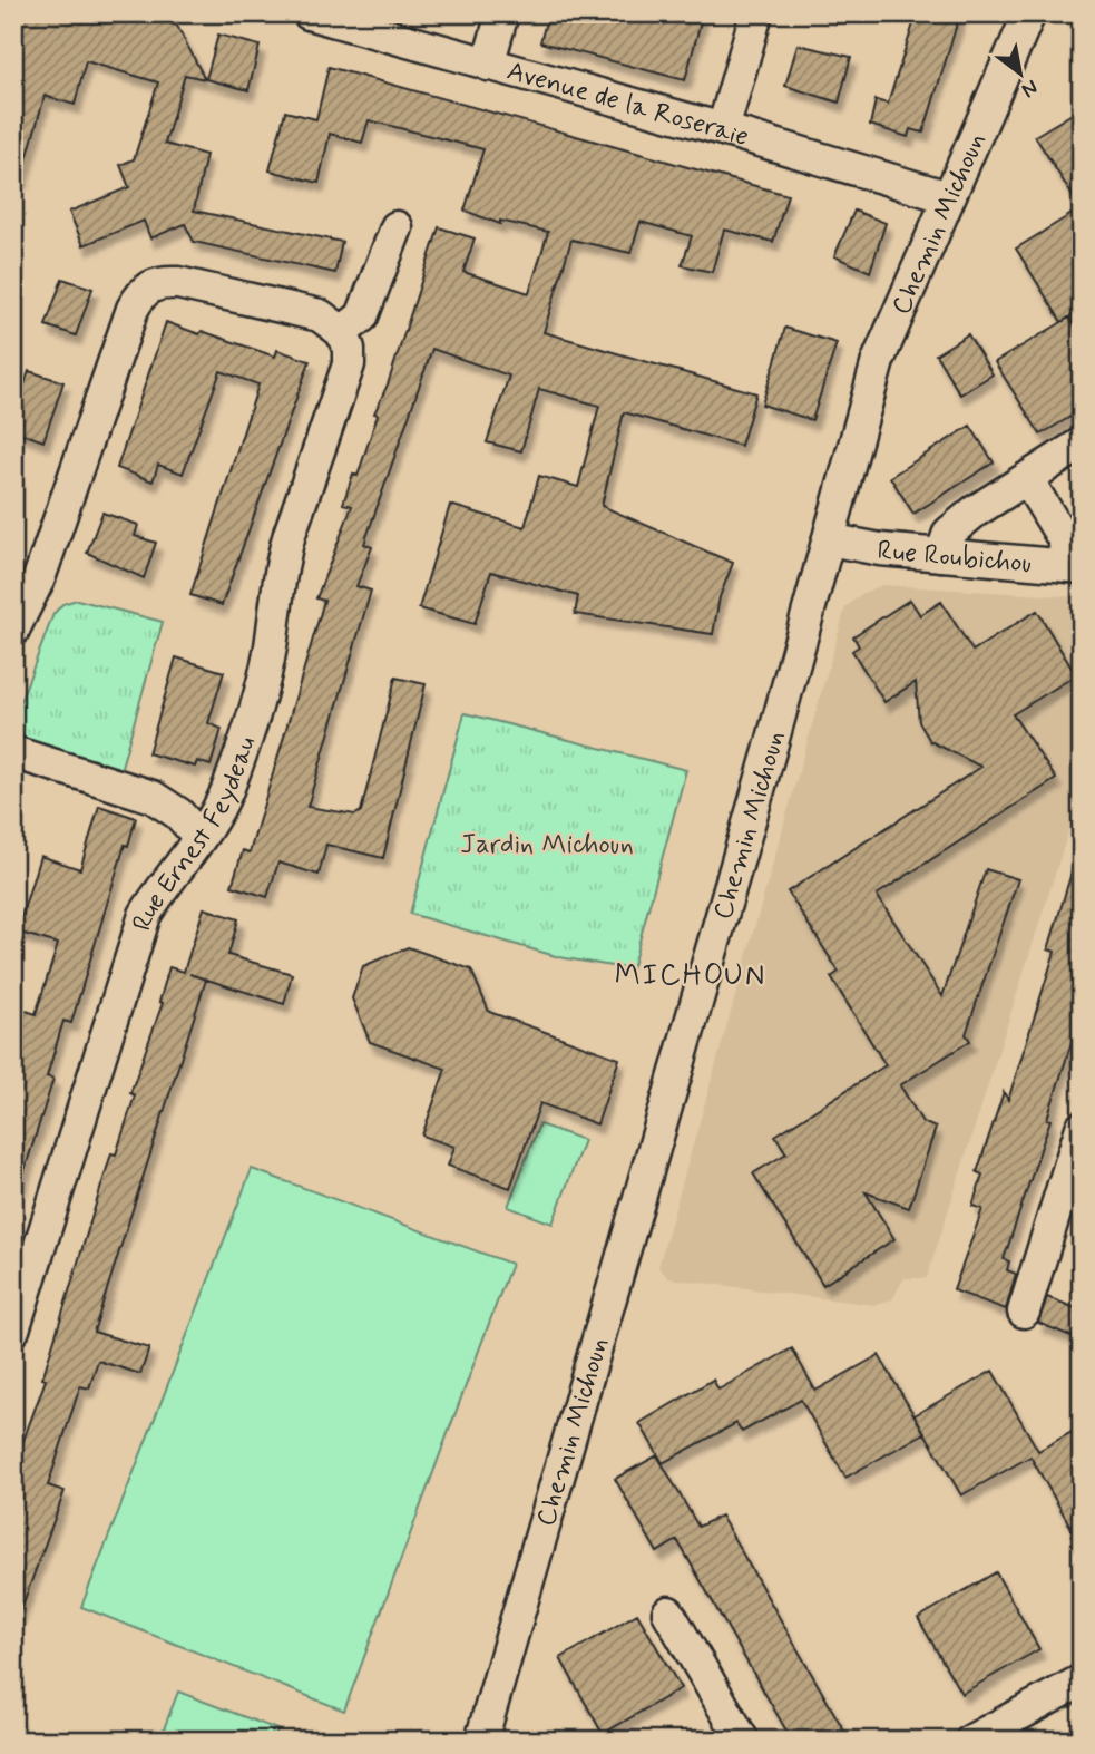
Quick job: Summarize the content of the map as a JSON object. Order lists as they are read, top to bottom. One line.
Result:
{"streets":{"street":["Avenue de la Roseraie","Chemin Michoun","Rue Roubichou","Rue Ernest Feydeau"]},"crossings":[["Avenue de la Roseraie","Chemin Michoun"],["Chemin Michoun","Rue Roubichou"]],"districts":["MICHOUN"],"parks":["Jardin Michoun"],"north":"bottom right"}
